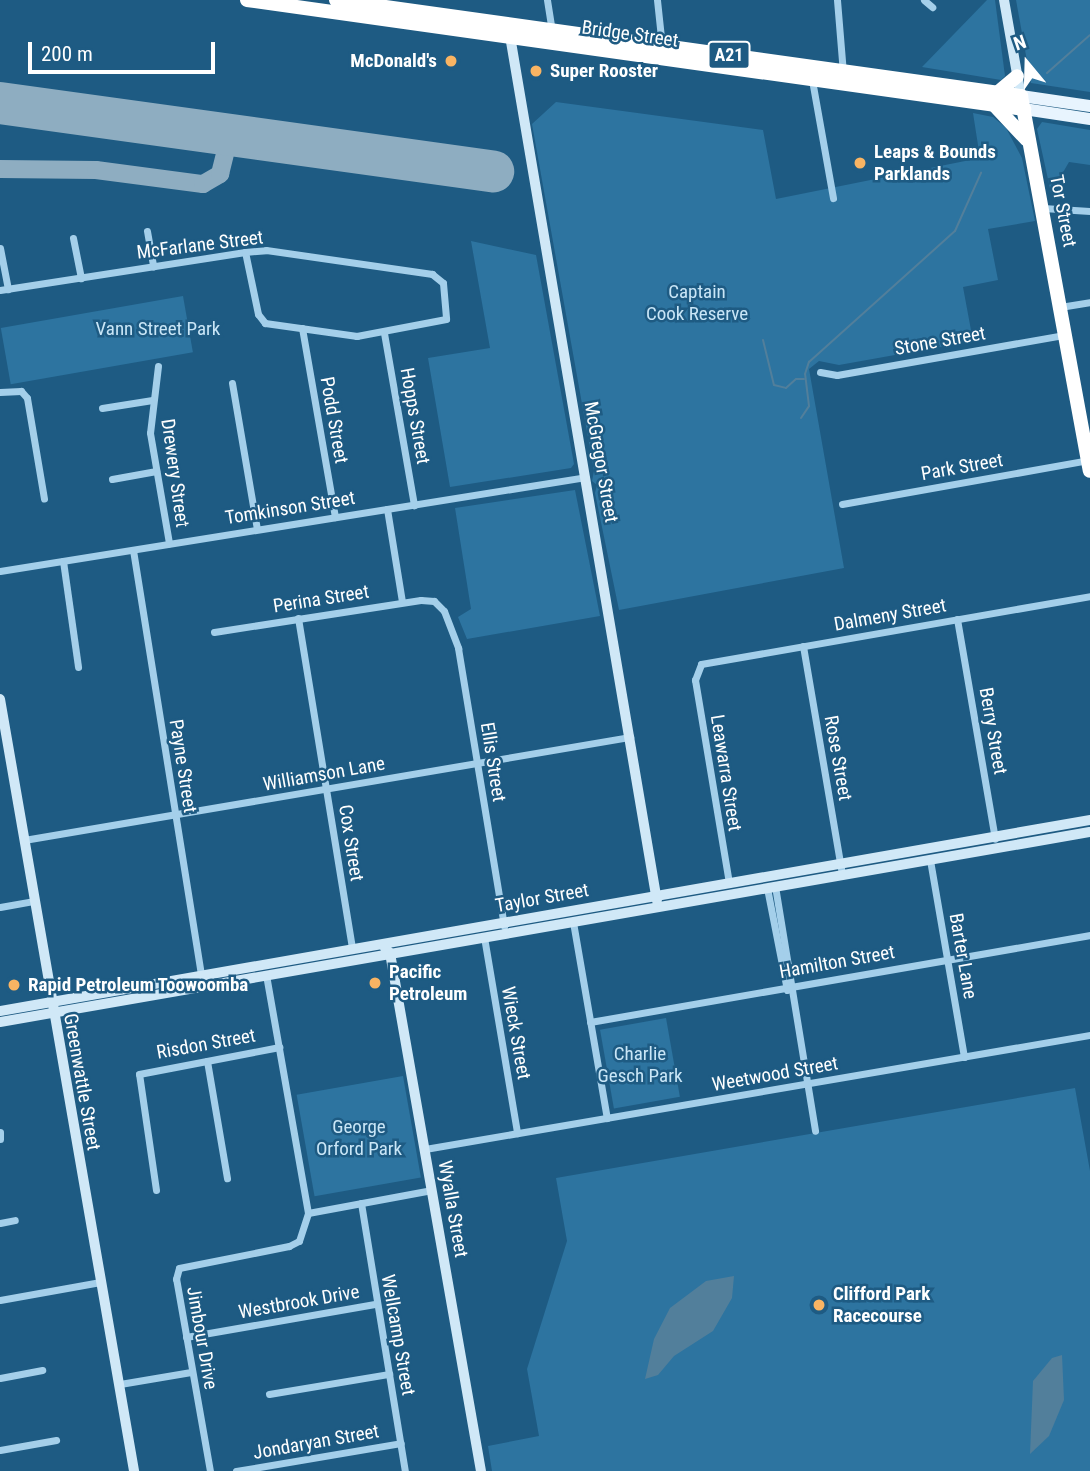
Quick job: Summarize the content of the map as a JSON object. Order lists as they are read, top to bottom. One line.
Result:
{"streets":{"highway":["Bridge Street","A21","Tor Street"],"street":["McFarlane Street","Stone Street","Hopps Street","Podd Street","McGregor Street","Park Street","Drewery Street","Tomkinson Street","Perina Street","Dalmeny Street","Berry Street","Rose Street","Ellis Street","Payne Street","Leawarra Street","Williamson Lane","Cox Street","Taylor Street","Barter Lane","Hamilton Street","Wieck Street","Risdon Street","Weetwood Street","Greenwattle Street","Wyalla Street","Westbrook Drive","Wellcamp Street","Jimbour Drive","Jondaryan Street"]},"crossings":[["Bridge Street","Tor Street"],["Bridge Street","McGregor Street"],["Tor Street","Stone Street"],["Tor Street","Park Street"],["McFarlane Street","Hopps Street"],["Hopps Street","Tomkinson Street"],["Podd Street","Tomkinson Street"],["McGregor Street","Tomkinson Street"],["McGregor Street","Williamson Lane"],["McGregor Street","Taylor Street"],["Drewery Street","Tomkinson Street"],["Tomkinson Street","Payne Street"],["Perina Street","Ellis Street"],["Perina Street","Cox Street"],["Dalmeny Street","Berry Street"],["Dalmeny Street","Rose Street"],["Dalmeny Street","Leawarra Street"],["Berry Street","Taylor Street"],["Rose Street","Taylor Street"],["Ellis Street","Williamson Lane"],["Ellis Street","Taylor Street"],["Payne Street","Williamson Lane"],["Payne Street","Taylor Street"],["Leawarra Street","Taylor Street"],["Williamson Lane","Cox Street"],["Williamson Lane","Greenwattle Street"],["Cox Street","Taylor Street"],["Taylor Street","Barter Lane"],["Taylor Street","Wieck Street"],["Taylor Street","Greenwattle Street"],["Taylor Street","Wyalla Street"],["Barter Lane","Hamilton Street"],["Barter Lane","Weetwood Street"],["Wieck Street","Weetwood Street"],["Weetwood Street","Wyalla Street"],["Westbrook Drive","Wellcamp Street"],["Westbrook Drive","Jimbour Drive"],["Wellcamp Street","Jondaryan Street"]],"parks":["Captain Cook Reserve","Vann Street Park","Charlie Gesch Park","George Orford Park"],"places":["McDonald's","Super Rooster","Leaps & Bounds Parklands","Pacific Petroleum","Rapid Petroleum Toowoomba","Clifford Park Racecourse"],"scale_bar":"200 m","north":"top"}
